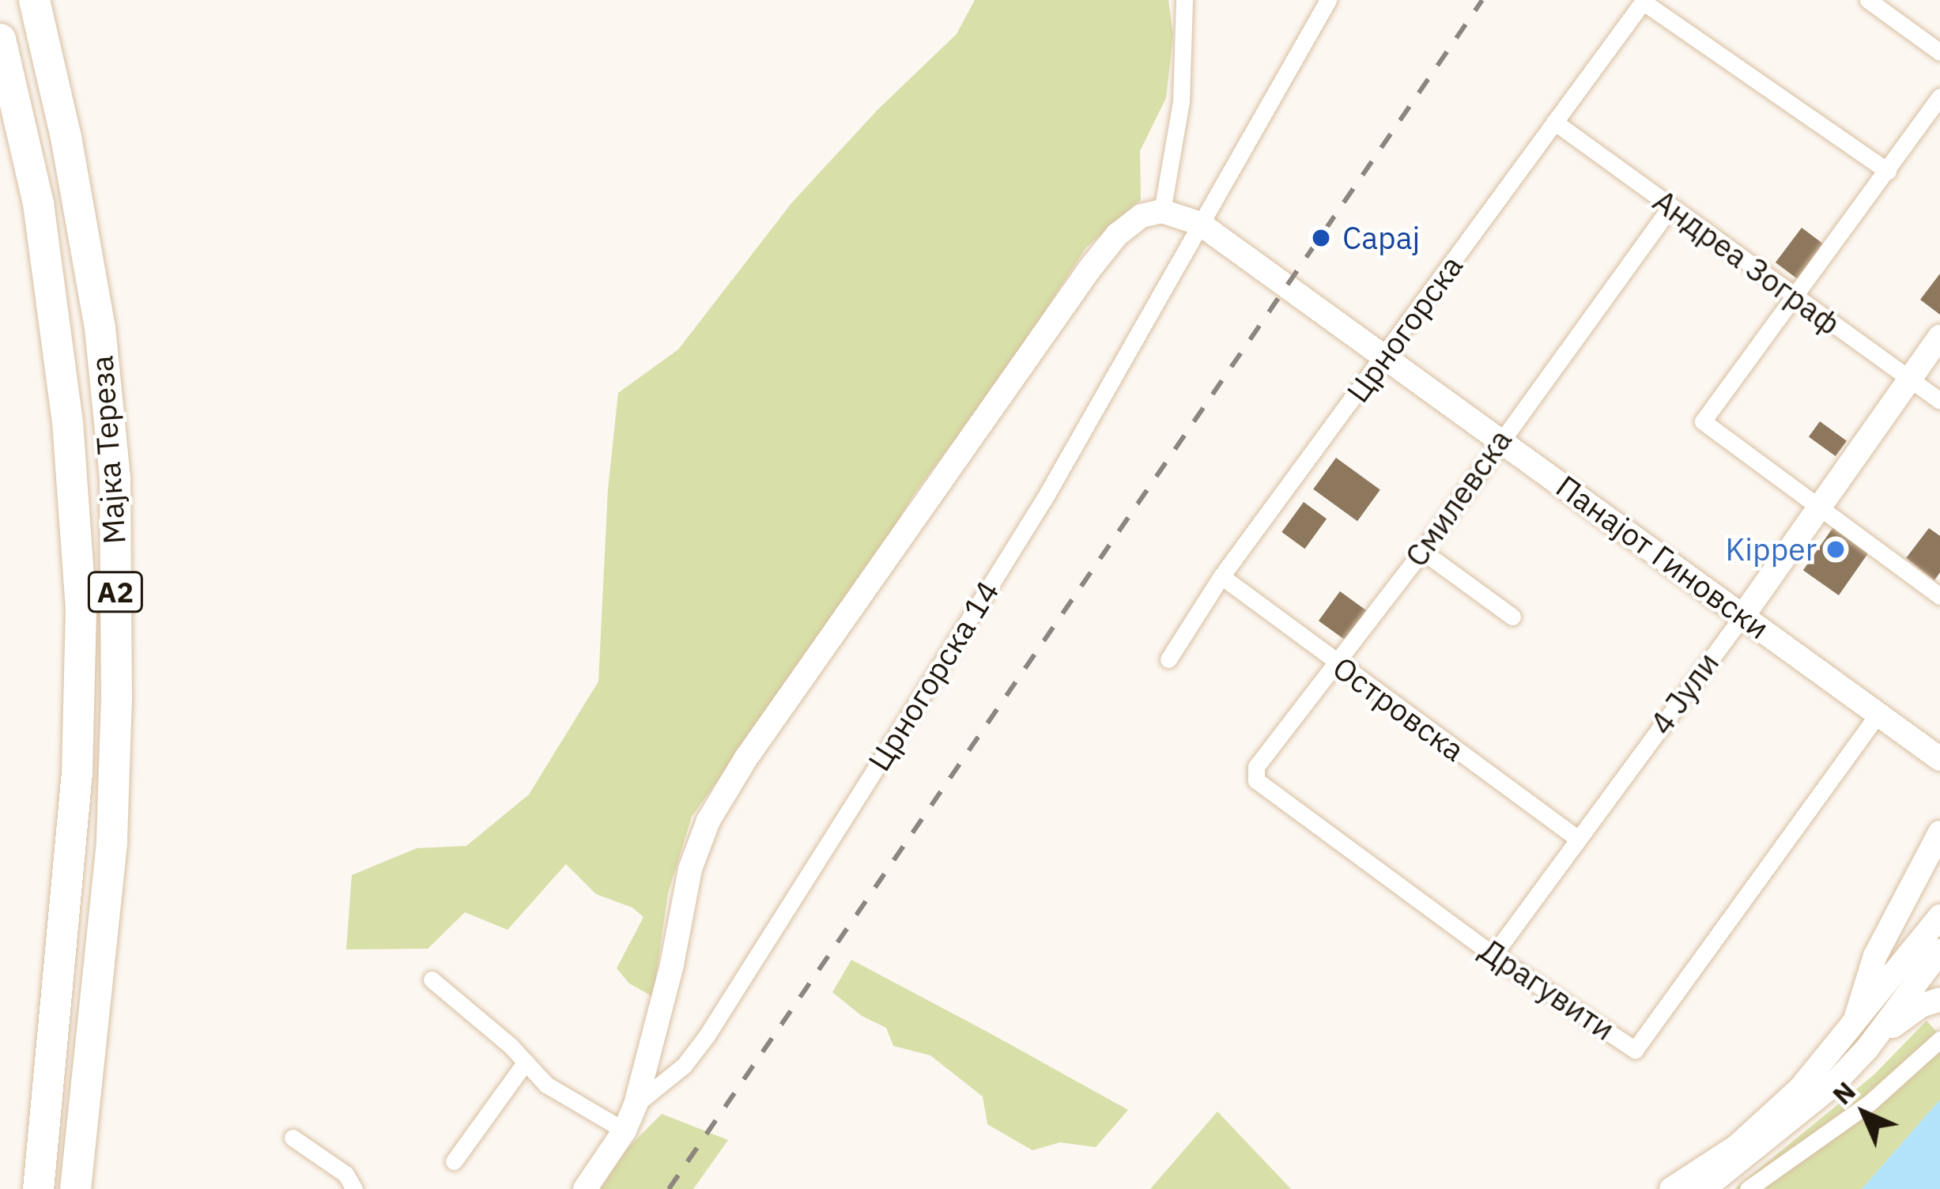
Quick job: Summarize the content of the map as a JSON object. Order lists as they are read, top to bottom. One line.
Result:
{"streets":{"highway":["Мајка Тереза","A2"],"main road":["Панајот Гиновски","4 Јули"],"street":["Андреа Зограф","Црногорска","Смилевска","Црногорска 14","Островска","Драгувити"]},"crossings":[["Андреа Зограф","Црногорска"],["Андреа Зограф","Смилевска"],["Андреа Зограф","4 Јули"],["Црногорска","Панајот Гиновски"],["Црногорска","Островска"],["Смилевска","Панајот Гиновски"],["Смилевска","Островска"],["Смилевска","Драгувити"],["Панајот Гиновски","Црногорска 14"],["Панајот Гиновски","4 Јули"],["Панајот Гиновски","Драгувити"],["4 Јули","Островска"],["4 Јули","Драгувити"]],"places":["Сарај","Kipper"],"north":"top left"}
